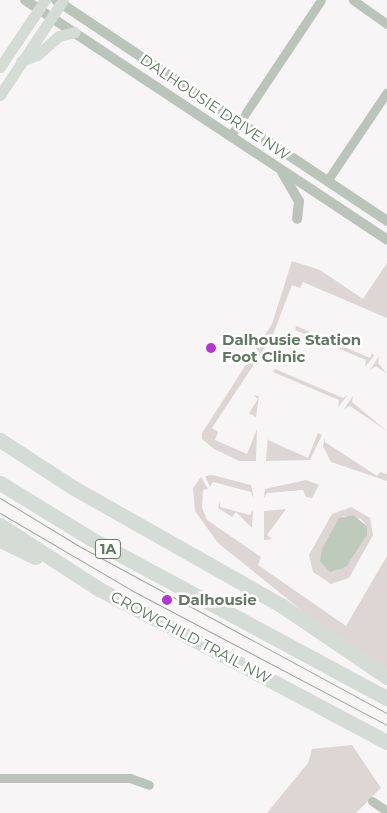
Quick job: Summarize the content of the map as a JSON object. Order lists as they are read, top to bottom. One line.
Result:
{"streets":{"highway":["1A","CROWCHILD TRAIL NW"],"street":["DALHOUSIE DRIVE NW"]},"places":["Dalhousie Station Foot Clinic","Dalhousie"]}
